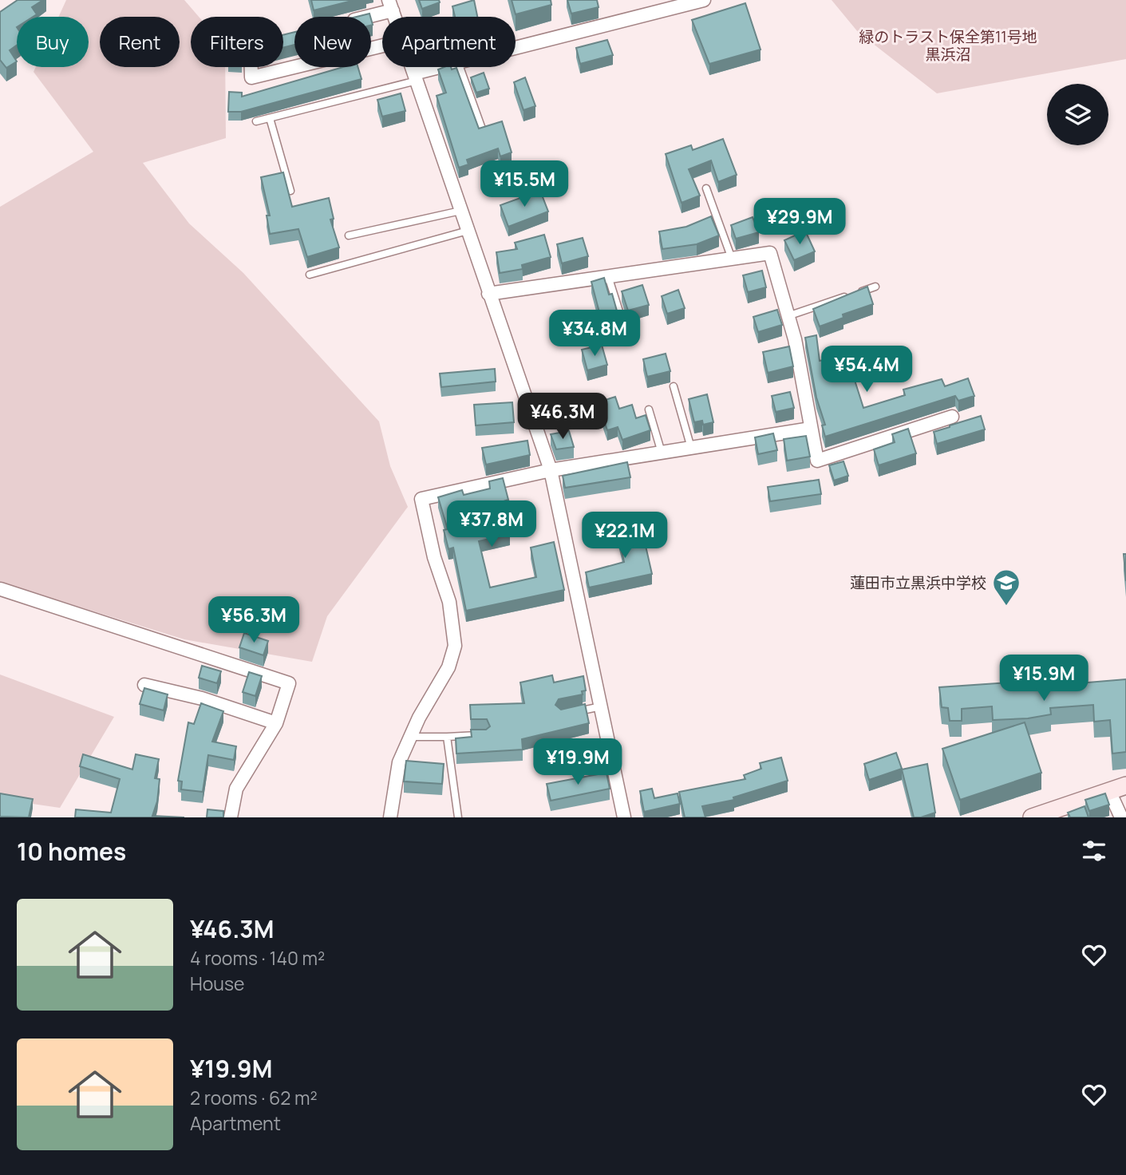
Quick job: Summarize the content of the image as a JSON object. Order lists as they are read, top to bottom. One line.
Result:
{"parks":["緑のトラスト保全第11号地 黒浜沼"],"places":{"school or university":["蓮田市立黒浜中学校"]},"page":{"chip":["Buy","Rent","Filters","New","Apartment"],"price":["¥15.5M","¥29.9M","¥34.8M","¥54.4M","¥46.3M","¥37.8M","¥22.1M","¥56.3M","¥15.9M","¥19.9M"],"heading":"10 homes","list":[{"name":"¥46.3M","note":"4 rooms · 140 m² · House"},{"name":"¥19.9M","note":"2 rooms · 62 m² · Apartment"}]}}
